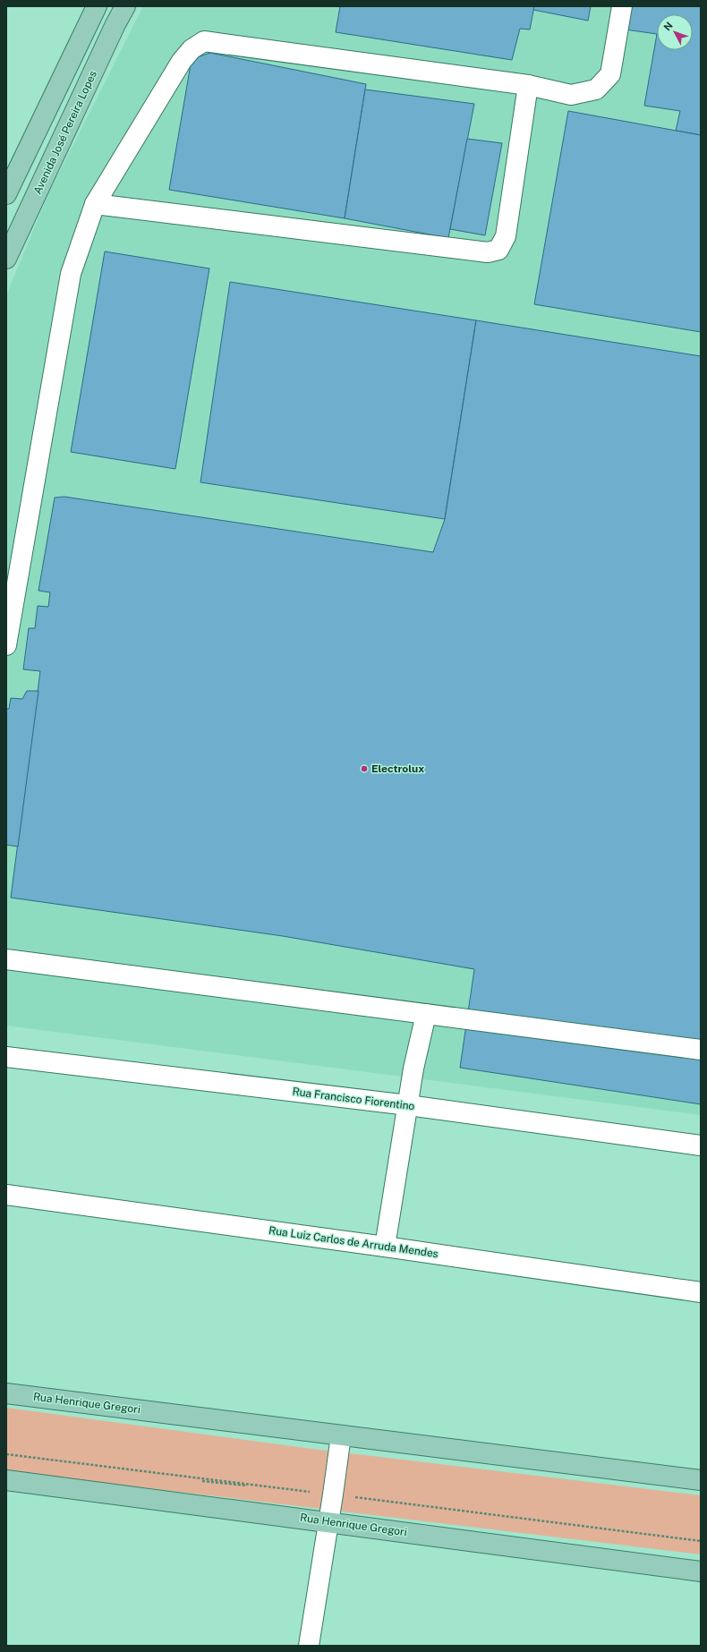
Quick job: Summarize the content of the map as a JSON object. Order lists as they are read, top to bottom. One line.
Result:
{"streets":{"main road":["Avenida José Pereira Lopes","Rua Henrique Gregori"],"street":["Rua Francisco Fiorentino","Rua Luiz Carlos de Arruda Mendes"]},"places":["Electrolux"],"north":"top left"}
